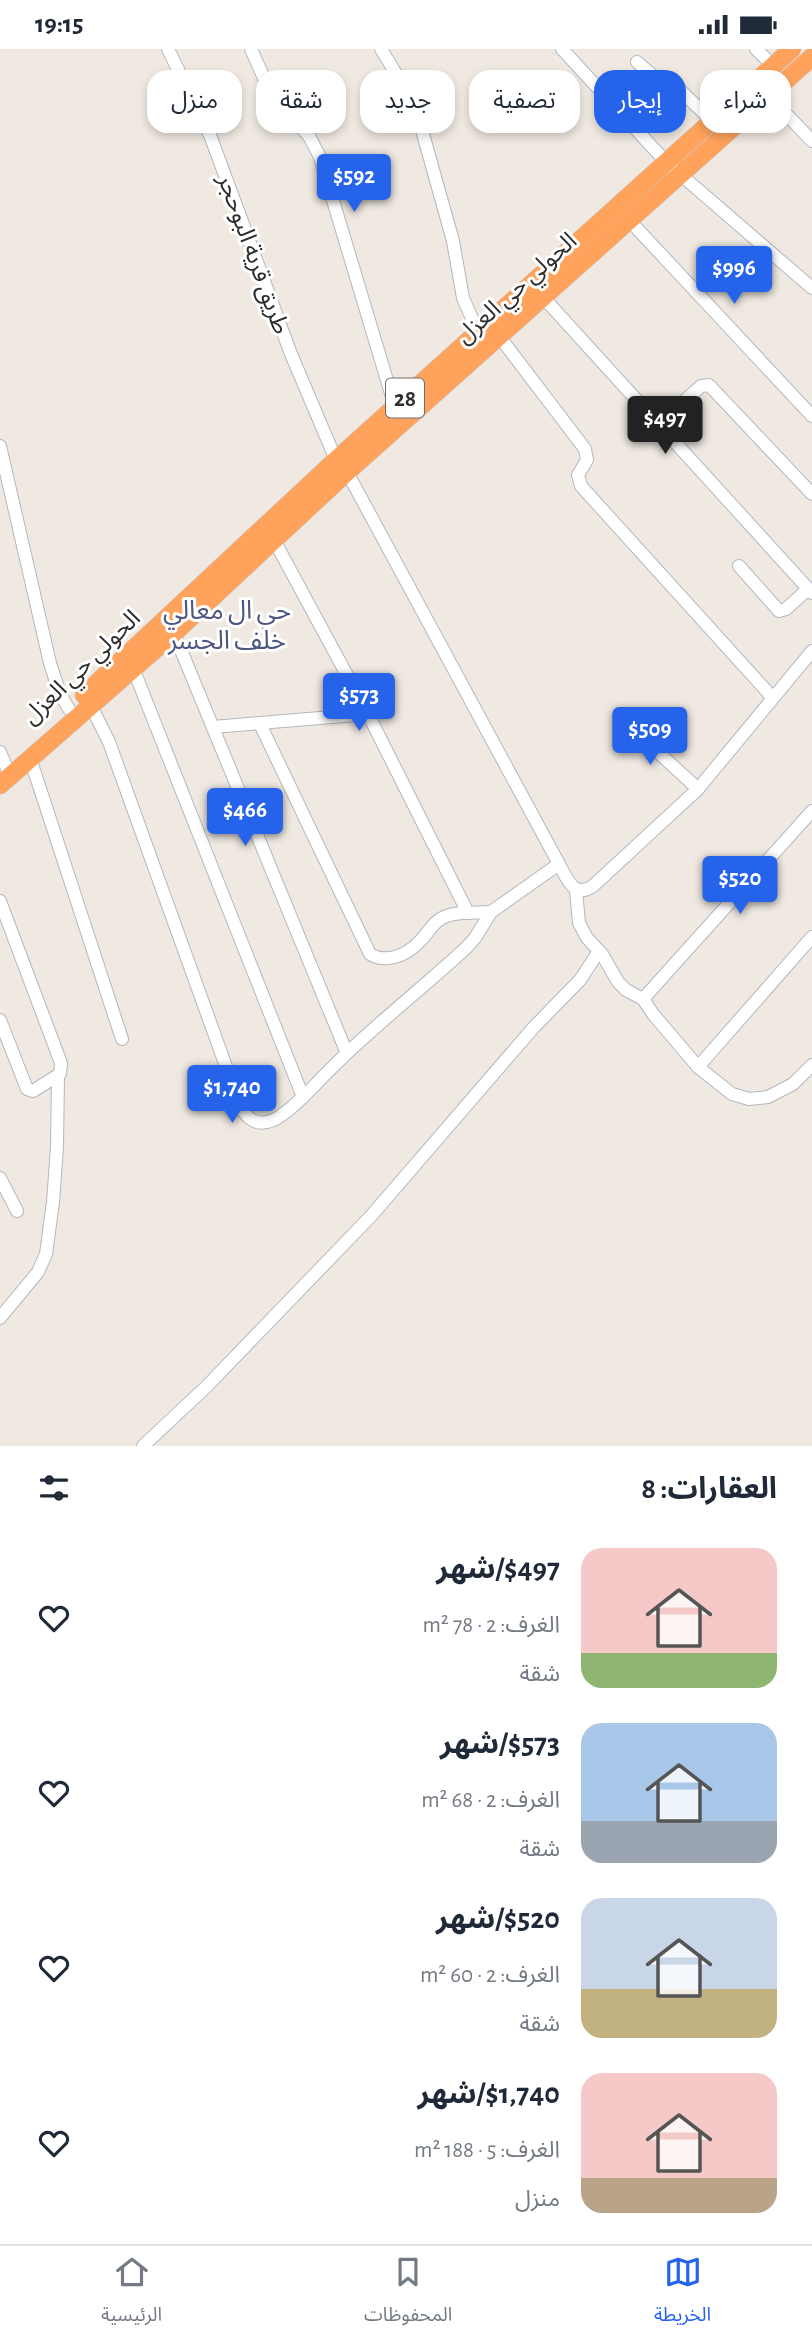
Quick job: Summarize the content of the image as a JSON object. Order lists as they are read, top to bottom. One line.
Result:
{"streets":{"highway":["الحولي حي العزل","28"],"street":["طريق قرية البوحجر"]},"crossings":[["طريق قرية البوحجر","الحولي حي العزل"],["الحولي حي العزل","28"]],"districts":["حي ال معالي خلف الجسر"],"page":{"status":"19:15","chip":["شراء","إيجار","تصفية","جديد","شقة","منزل"],"price":["$592","$996","$497","$573","$509","$466","$520","$1,740"],"heading":"العقارات: 8","list":[{"name":"$497/شهر","note":"الغرف: 2 · 78 m² · شقة"},{"name":"$573/شهر","note":"الغرف: 2 · 68 m² · شقة"},{"name":"$520/شهر","note":"الغرف: 2 · 60 m² · شقة"},{"name":"$1,740/شهر","note":"الغرف: 5 · 188 m² · منزل"}],"tabs":["الخريطة","المحفوظات","الرئيسية"]}}
